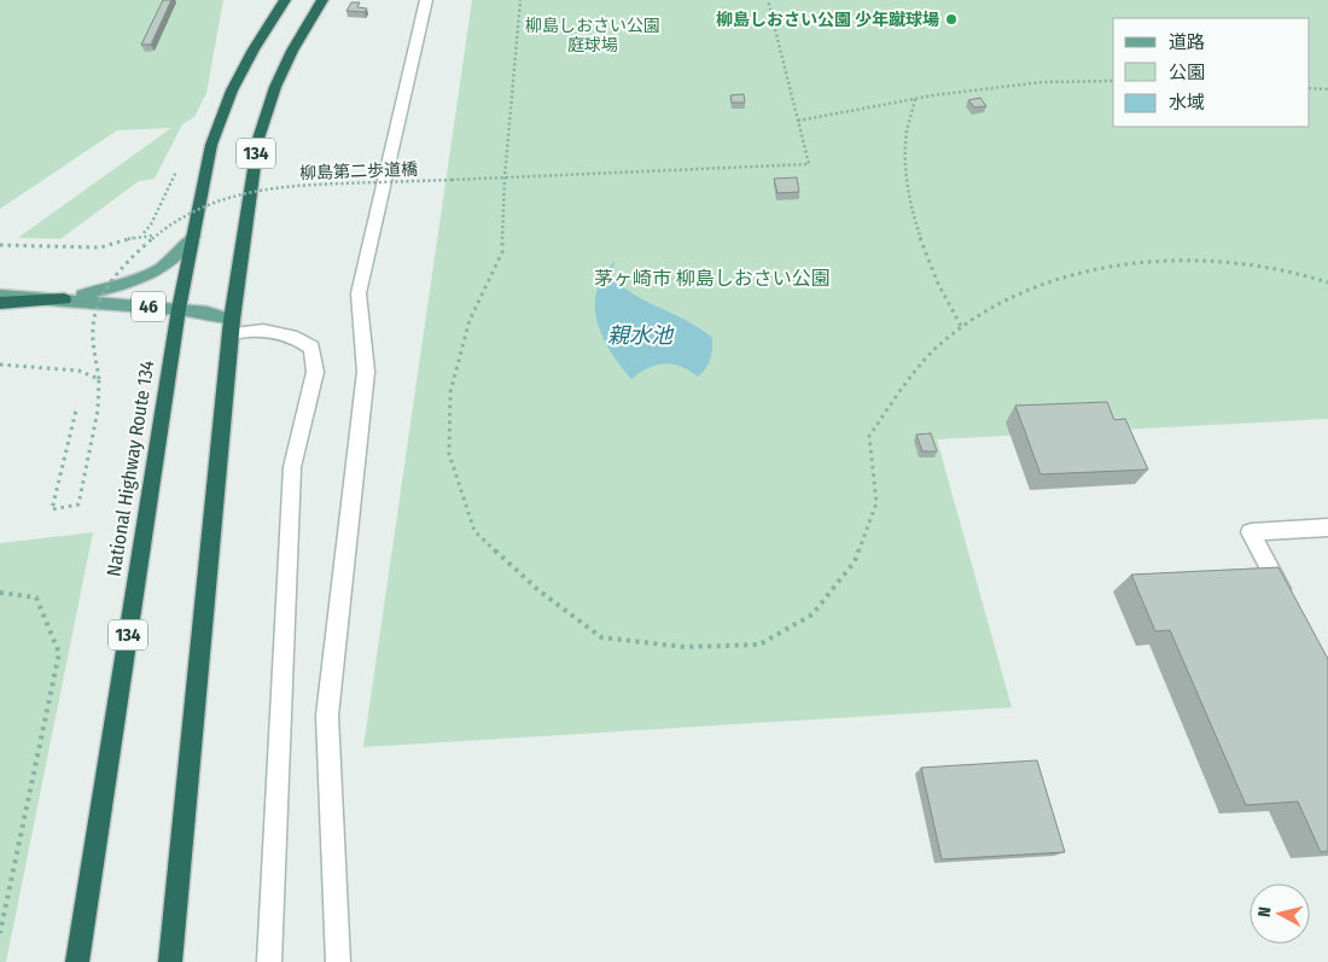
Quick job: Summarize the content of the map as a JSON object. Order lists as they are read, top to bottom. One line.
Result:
{"streets":{"highway":["134","National Highway Route 134"],"main road":["46"],"path":["柳島第二歩道橋"]},"crossings":[["134","46"],["46","National Highway Route 134"]],"water":["親水池"],"parks":["柳島しおさい公園 庭球場","茅ヶ崎市 柳島しおさい公園"],"places":["柳島しおさい公園 少年蹴球場"],"legend":["道路","公園","水域"],"north":"left"}
